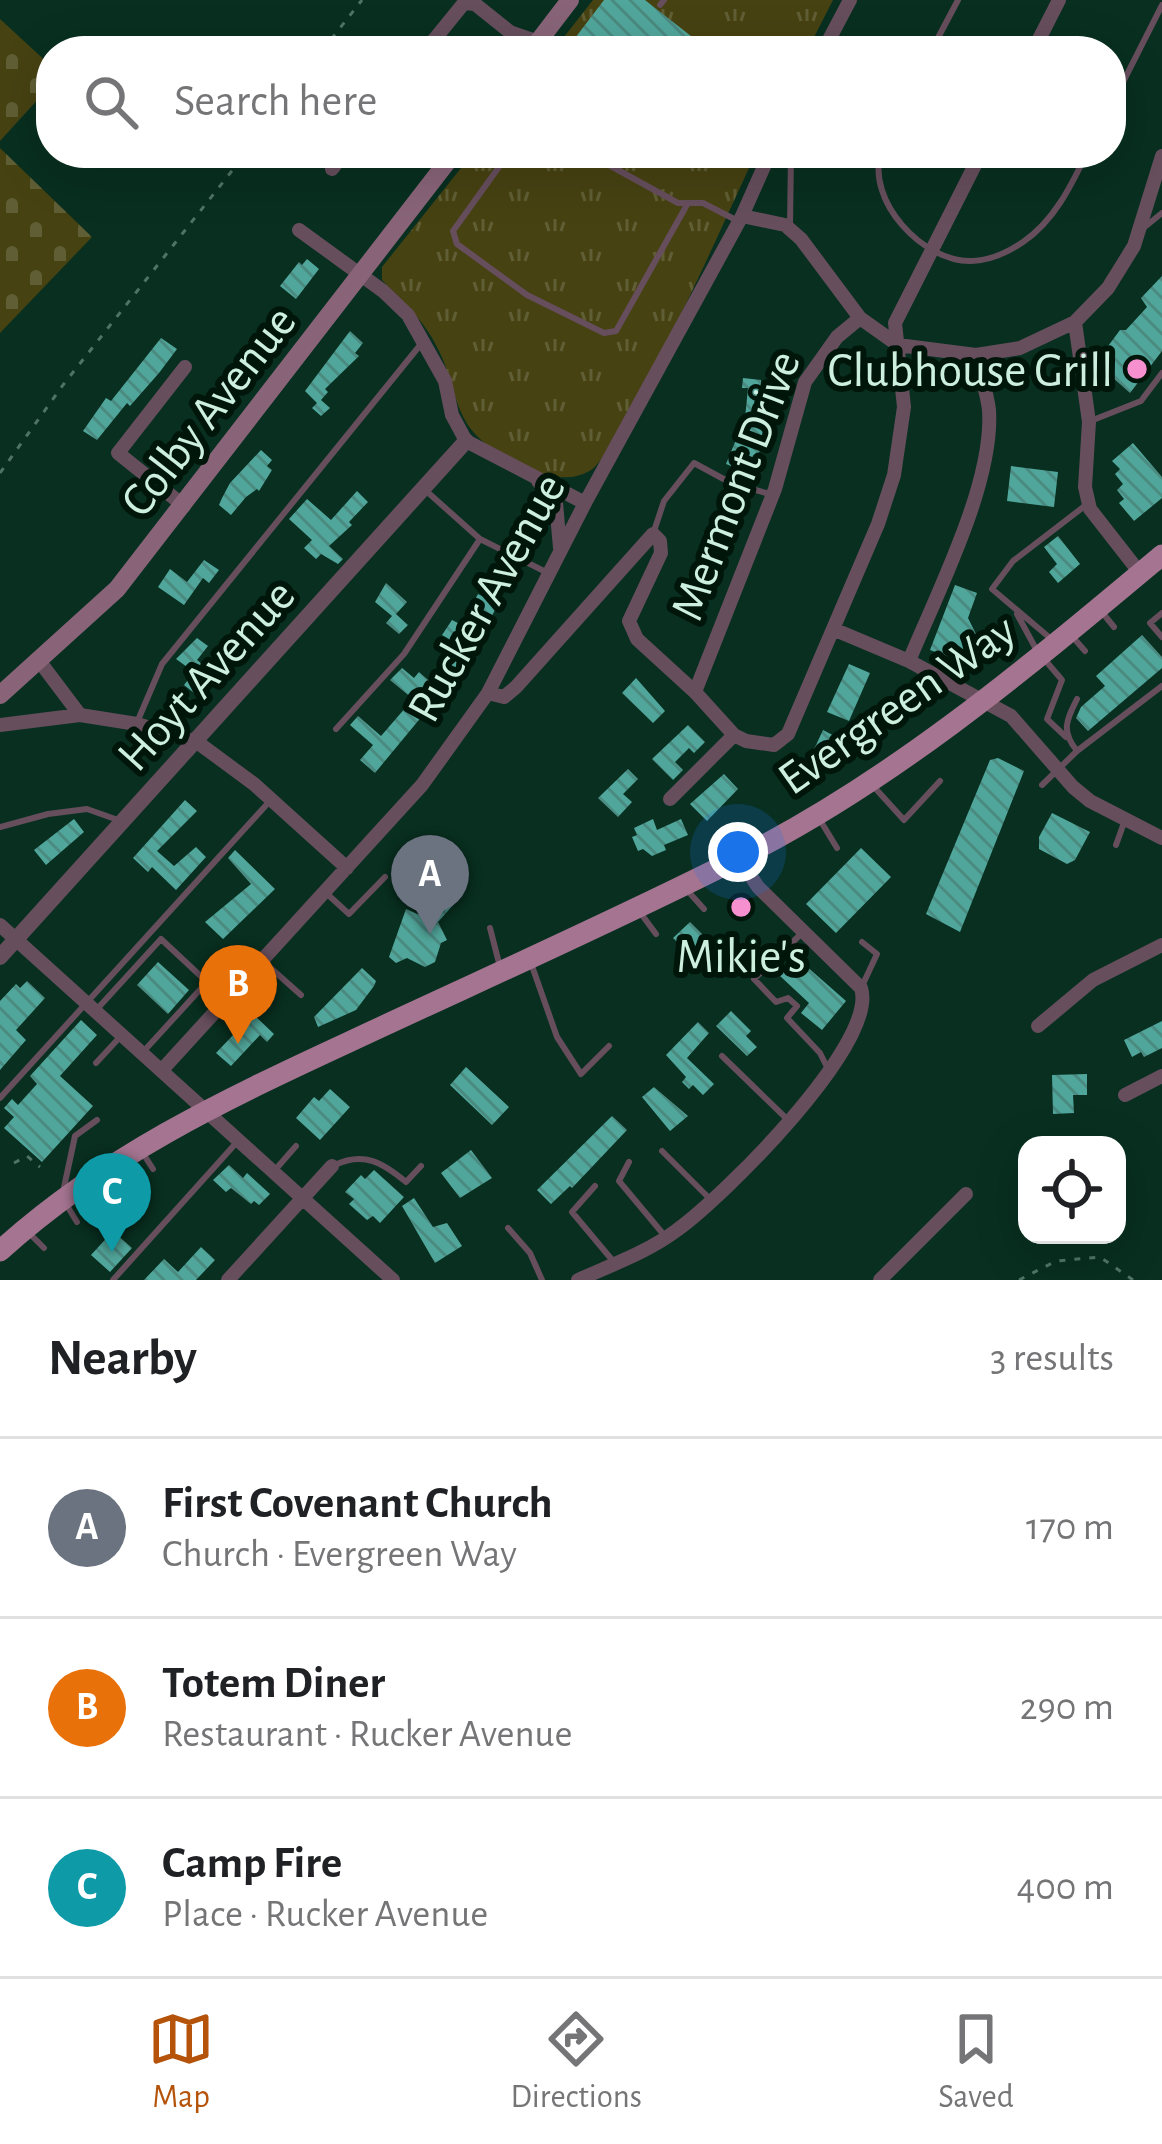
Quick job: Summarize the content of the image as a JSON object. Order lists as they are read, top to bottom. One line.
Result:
{"streets":{"main road":["Colby Avenue","Evergreen Way"],"street":["Mermont Drive","Rucker Avenue","Hoyt Avenue"]},"places":["Clubhouse Grill","Mikie's"],"page":{"search":"Search here","pins":["A","B","C"],"heading":["Nearby","3 results"],"list":[{"mark":"A","name":"First Covenant Church","note":"Church · Evergreen Way","value":"170 m"},{"mark":"B","name":"Totem Diner","note":"Restaurant · Rucker Avenue","value":"290 m"},{"mark":"C","name":"Camp Fire","note":"Place · Rucker Avenue","value":"400 m"}],"nav":["Map","Directions","Saved"]}}
